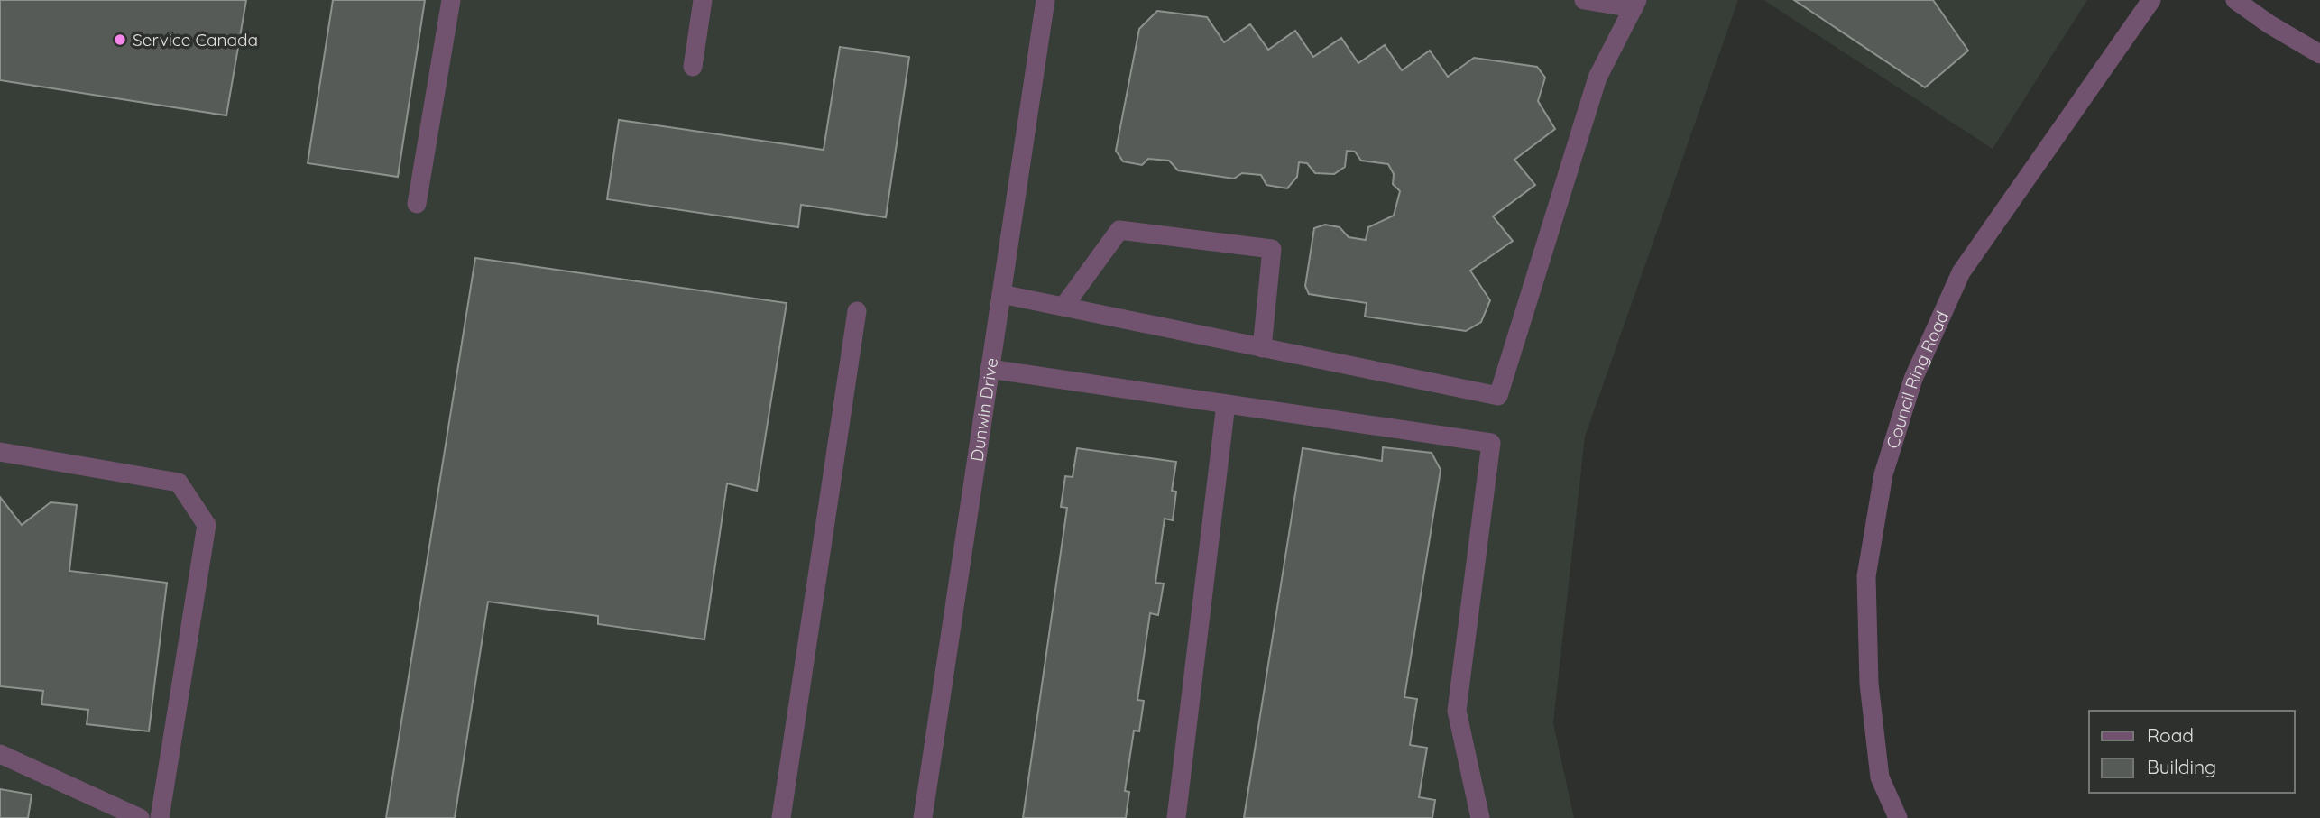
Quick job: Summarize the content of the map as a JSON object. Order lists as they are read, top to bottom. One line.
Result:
{"streets":{"street":["Council Ring Road","Dunwin Drive"]},"places":["Service Canada"],"legend":["Road","Building"]}
